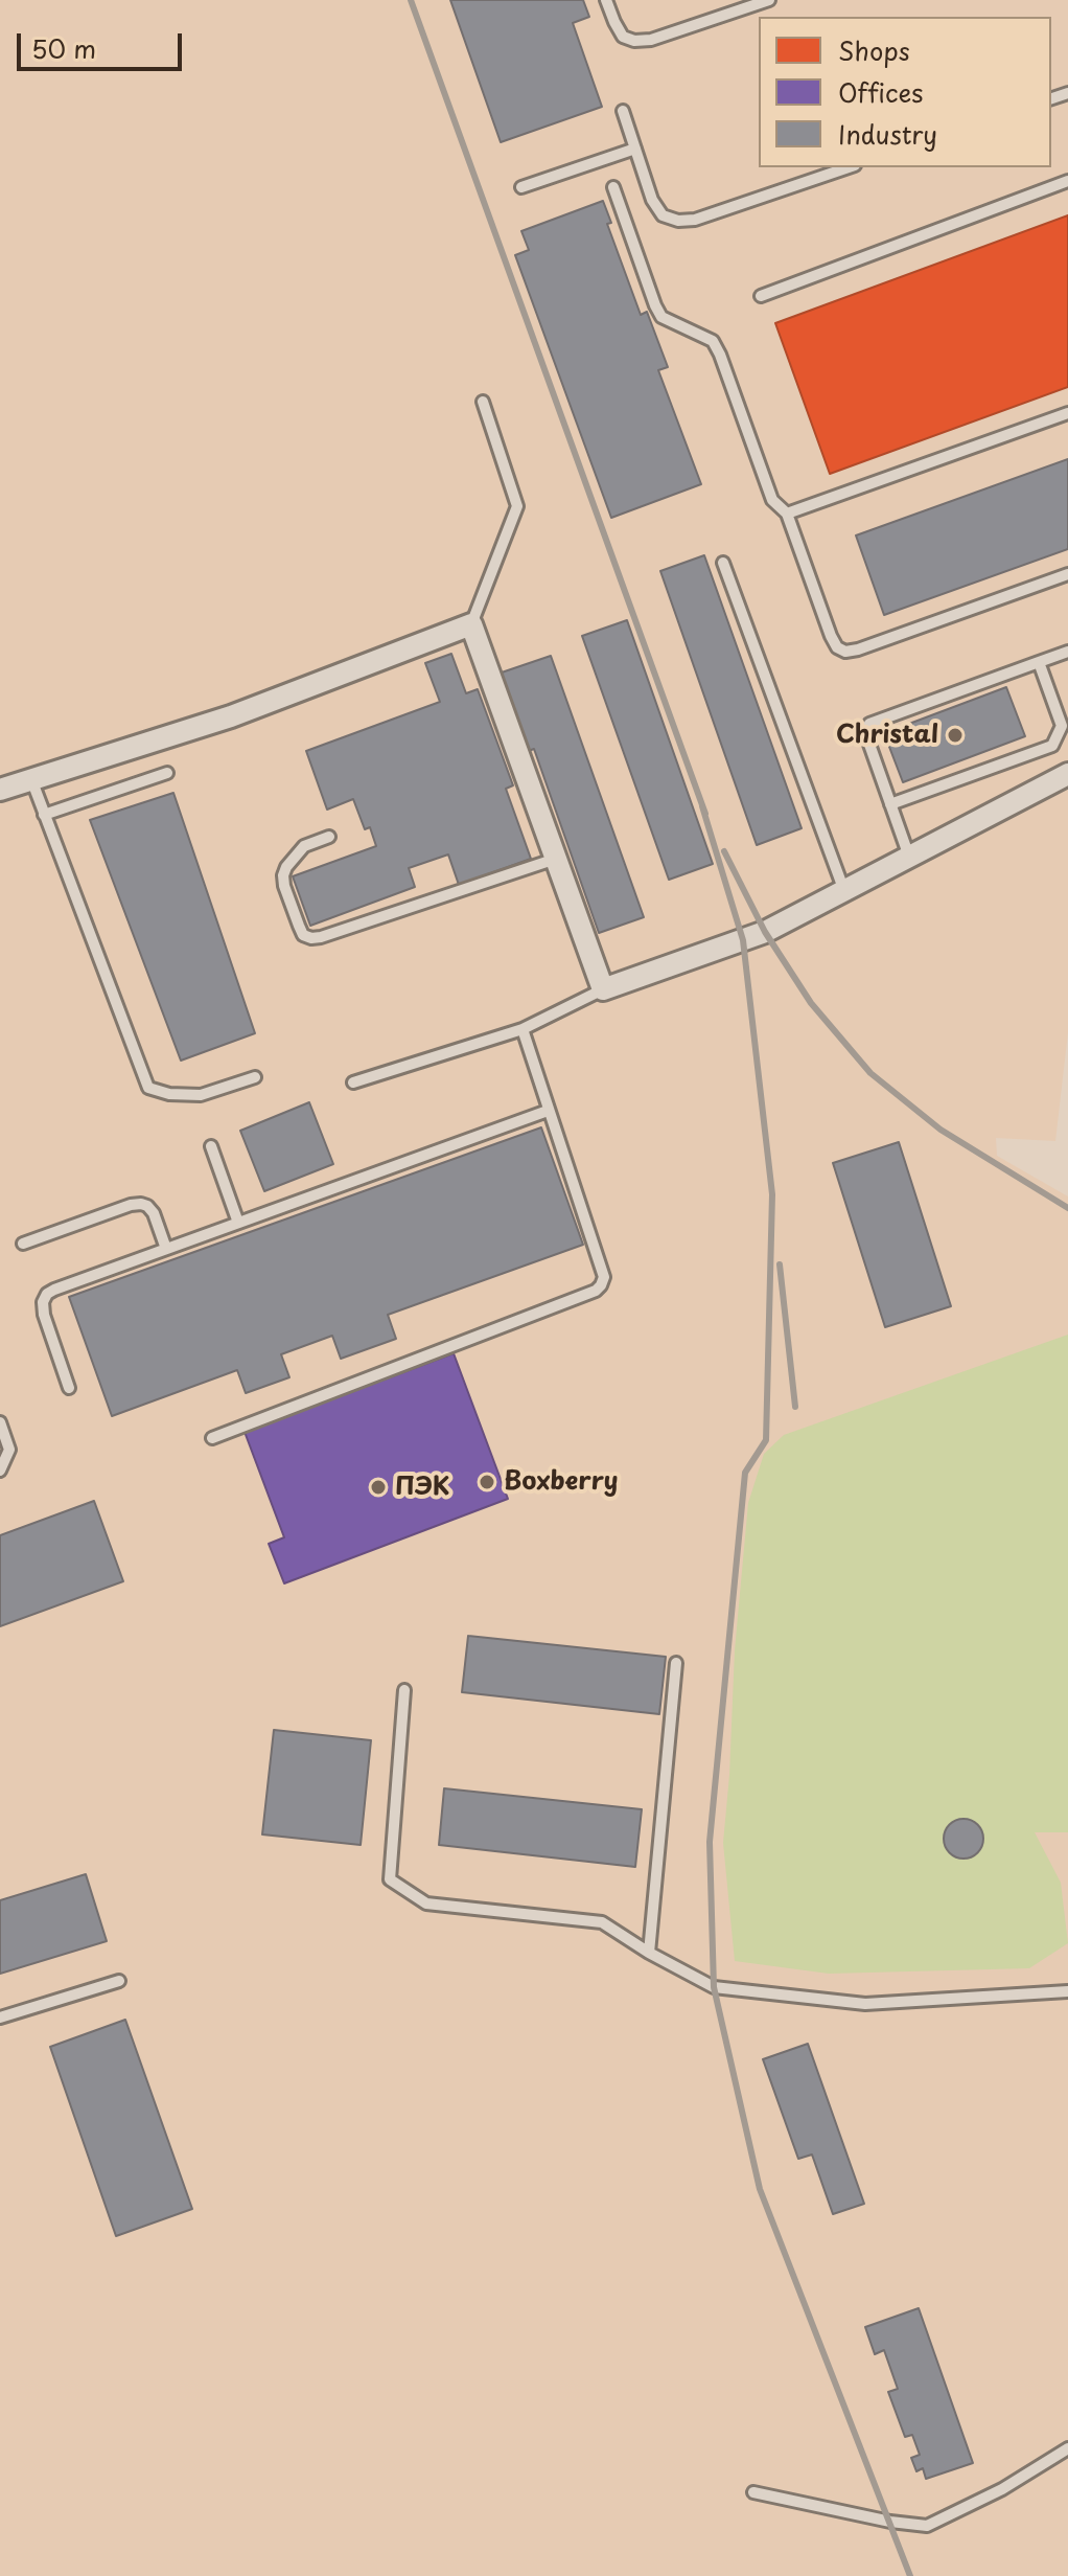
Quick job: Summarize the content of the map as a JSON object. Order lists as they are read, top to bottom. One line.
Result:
{"places":["Christal","Boxberry","ПЭК"],"legend":["Shops","Offices","Industry"],"scale_bar":"50 m"}
